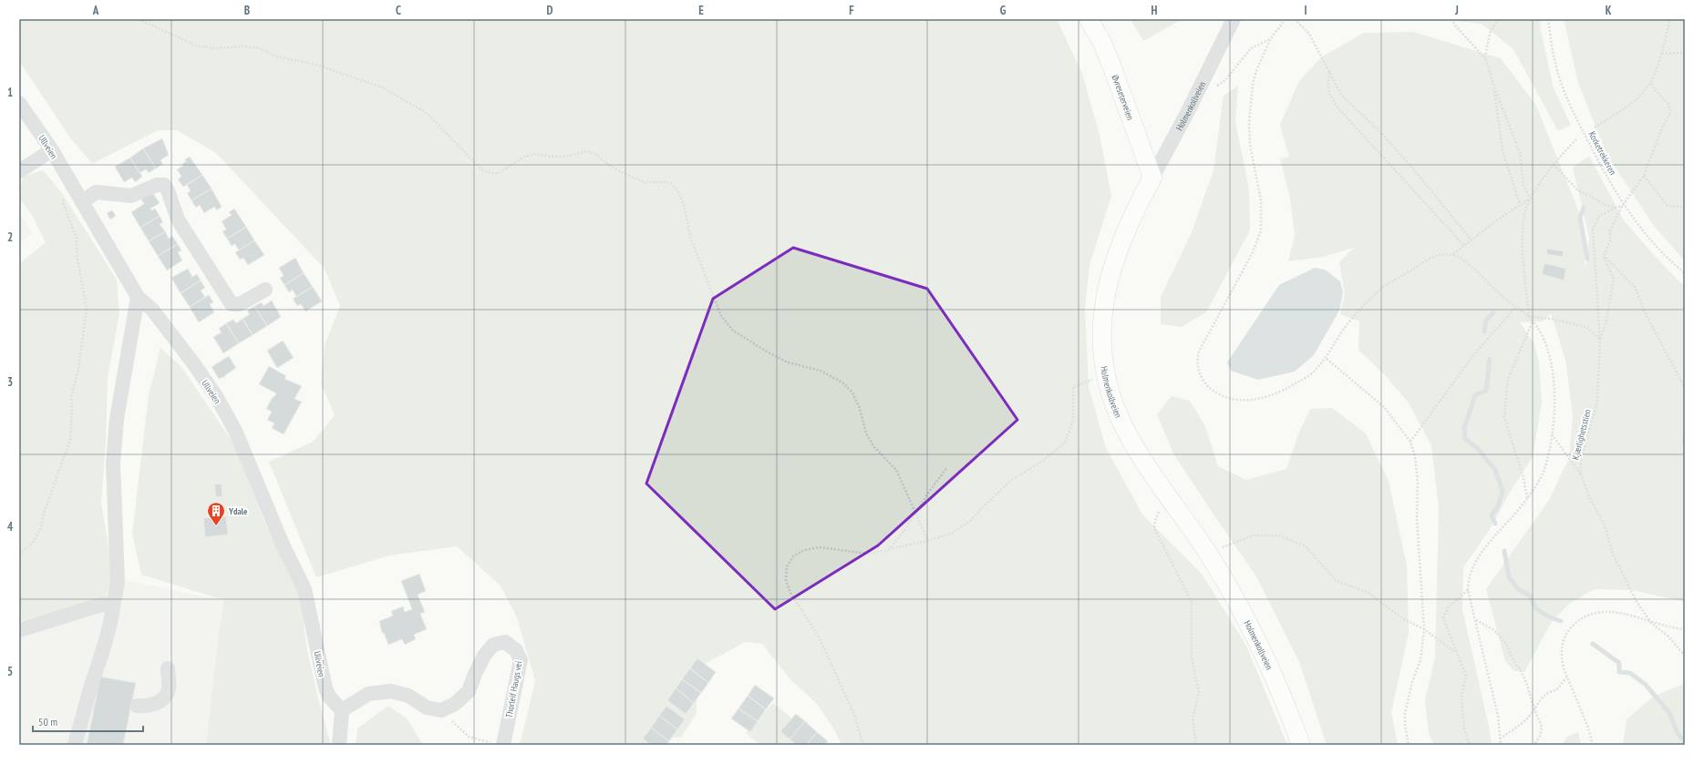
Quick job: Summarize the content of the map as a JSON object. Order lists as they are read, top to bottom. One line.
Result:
{"streets":{"main road":["Øvreseterveien","Holmenkollveien"],"street":["Ullveien","Thorleif Haugs vei"],"path":["Korketrekkeren","Kjærlighetsstien"]},"crossings":[["Øvreseterveien","Holmenkollveien"]],"places":{"building":["Ydale"]},"scale_bar":"50 m","grid":{"columns":["A","B","C","D","E","F","G","H","I","J","K"],"rows":["1","2","3","4","5"]}}
